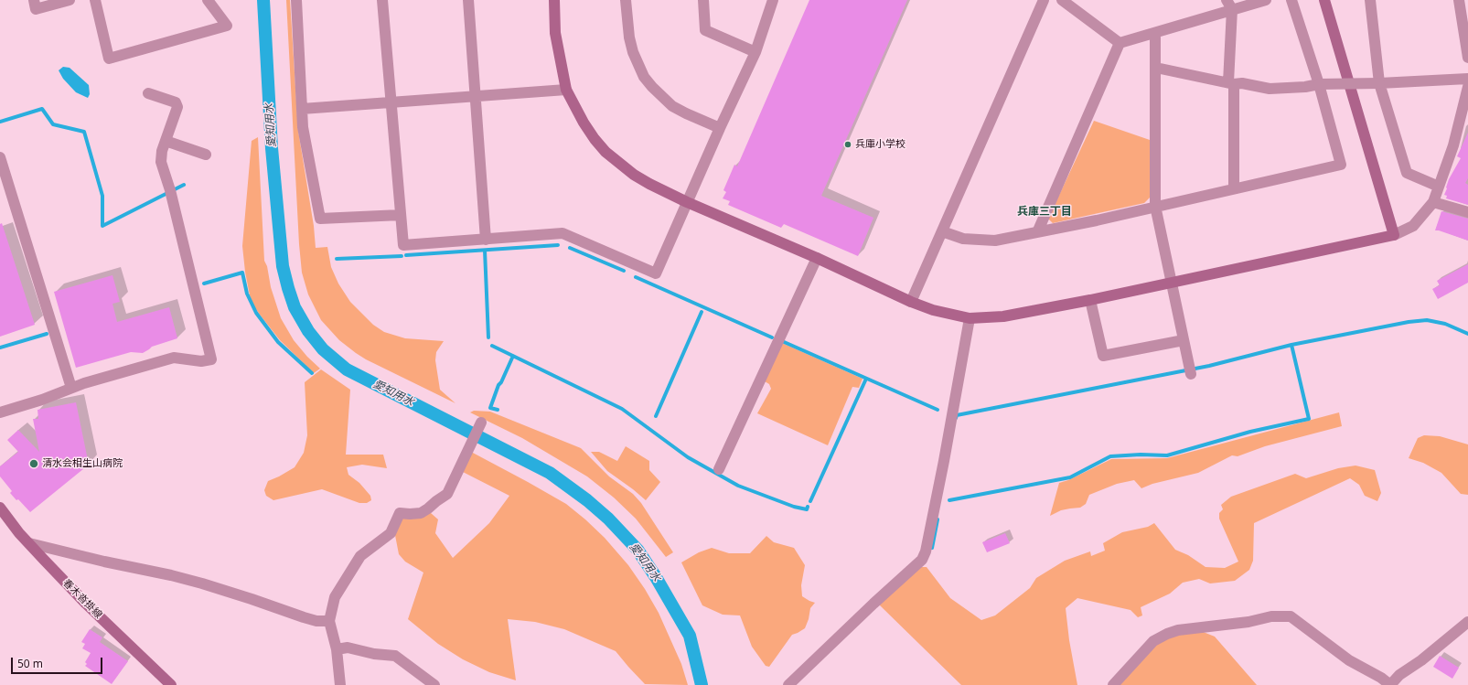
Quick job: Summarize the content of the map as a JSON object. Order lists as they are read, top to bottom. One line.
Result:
{"streets":{"street":["春木沓掛線"]},"districts":["兵庫三丁目"],"water":["愛知用水"],"places":["兵庫小学校","清水会相生山病院"],"scale_bar":"50 m"}
